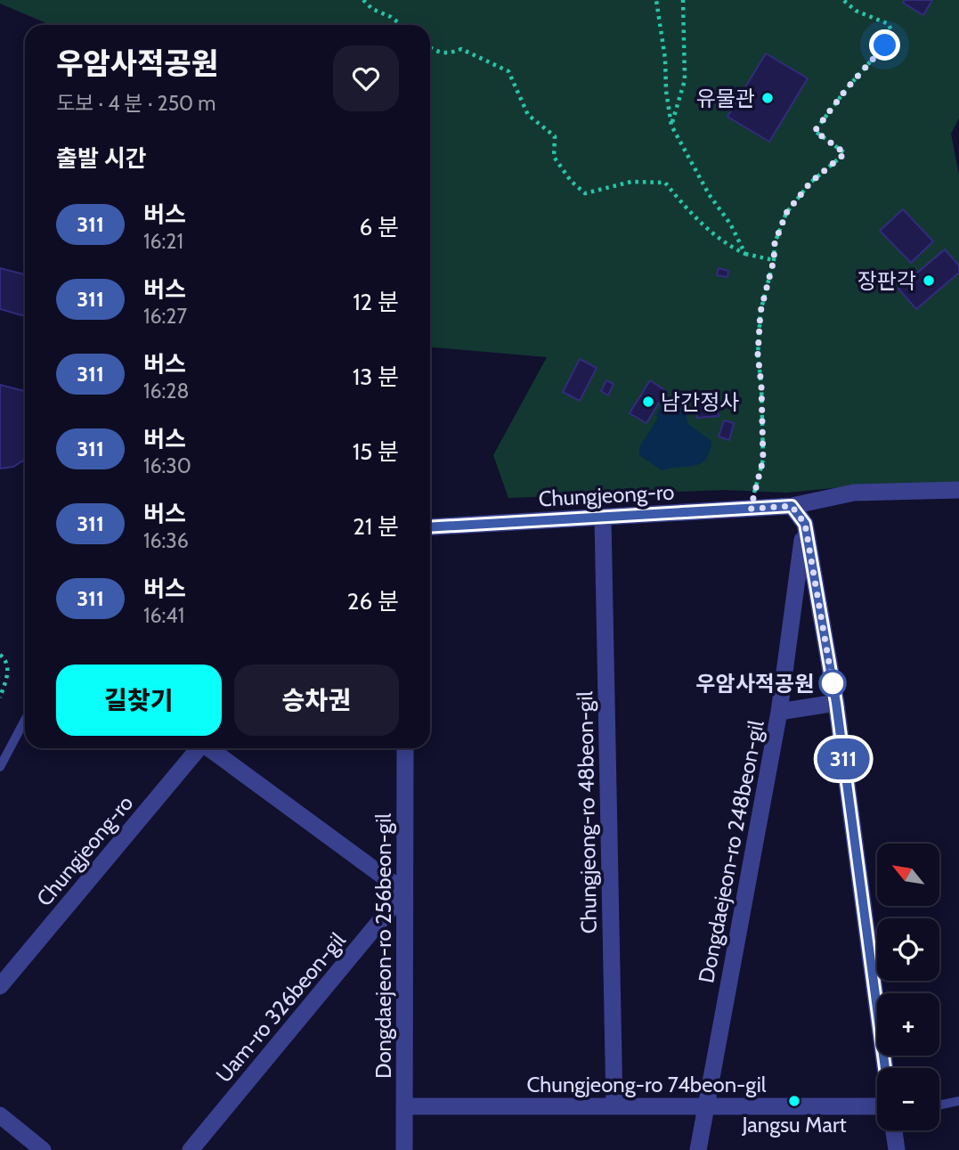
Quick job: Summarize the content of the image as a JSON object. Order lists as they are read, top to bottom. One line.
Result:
{"streets":{"street":["Chungjeong-ro","Chungjeong-ro 48beon-gil","Dongdaejeon-ro 248beon-gil","Dongdaejeon-ro 256beon-gil","Uam-ro 326beon-gil","Chungjeong-ro 74beon-gil"]},"crossings":[["Chungjeong-ro","Chungjeong-ro 48beon-gil"],["Chungjeong-ro","Dongdaejeon-ro 256beon-gil"],["Chungjeong-ro","Uam-ro 326beon-gil"],["Chungjeong-ro 48beon-gil","Chungjeong-ro 74beon-gil"],["Dongdaejeon-ro 248beon-gil","Chungjeong-ro 74beon-gil"],["Dongdaejeon-ro 256beon-gil","Uam-ro 326beon-gil"],["Dongdaejeon-ro 256beon-gil","Chungjeong-ro 74beon-gil"]],"places":["유물관","장판각","남간정사","우암사적공원","Jangsu Mart"],"lines":["bus line 311"],"north":"top left","page":{"on_map":"311","heading":[["우암사적공원","도보 · 4 분 · 250 m"],"출발 시간"],"list":[{"mark":"311","name":"버스","note":"16:21","value":"6 분"},{"mark":"311","name":"버스","note":"16:27","value":"12 분"},{"mark":"311","name":"버스","note":"16:28","value":"13 분"},{"mark":"311","name":"버스","note":"16:30","value":"15 분"},{"mark":"311","name":"버스","note":"16:36","value":"21 분"},{"mark":"311","name":"버스","note":"16:41","value":"26 분"}],"buttons":["길찾기","승차권"],"map_buttons":["+","−"]}}
